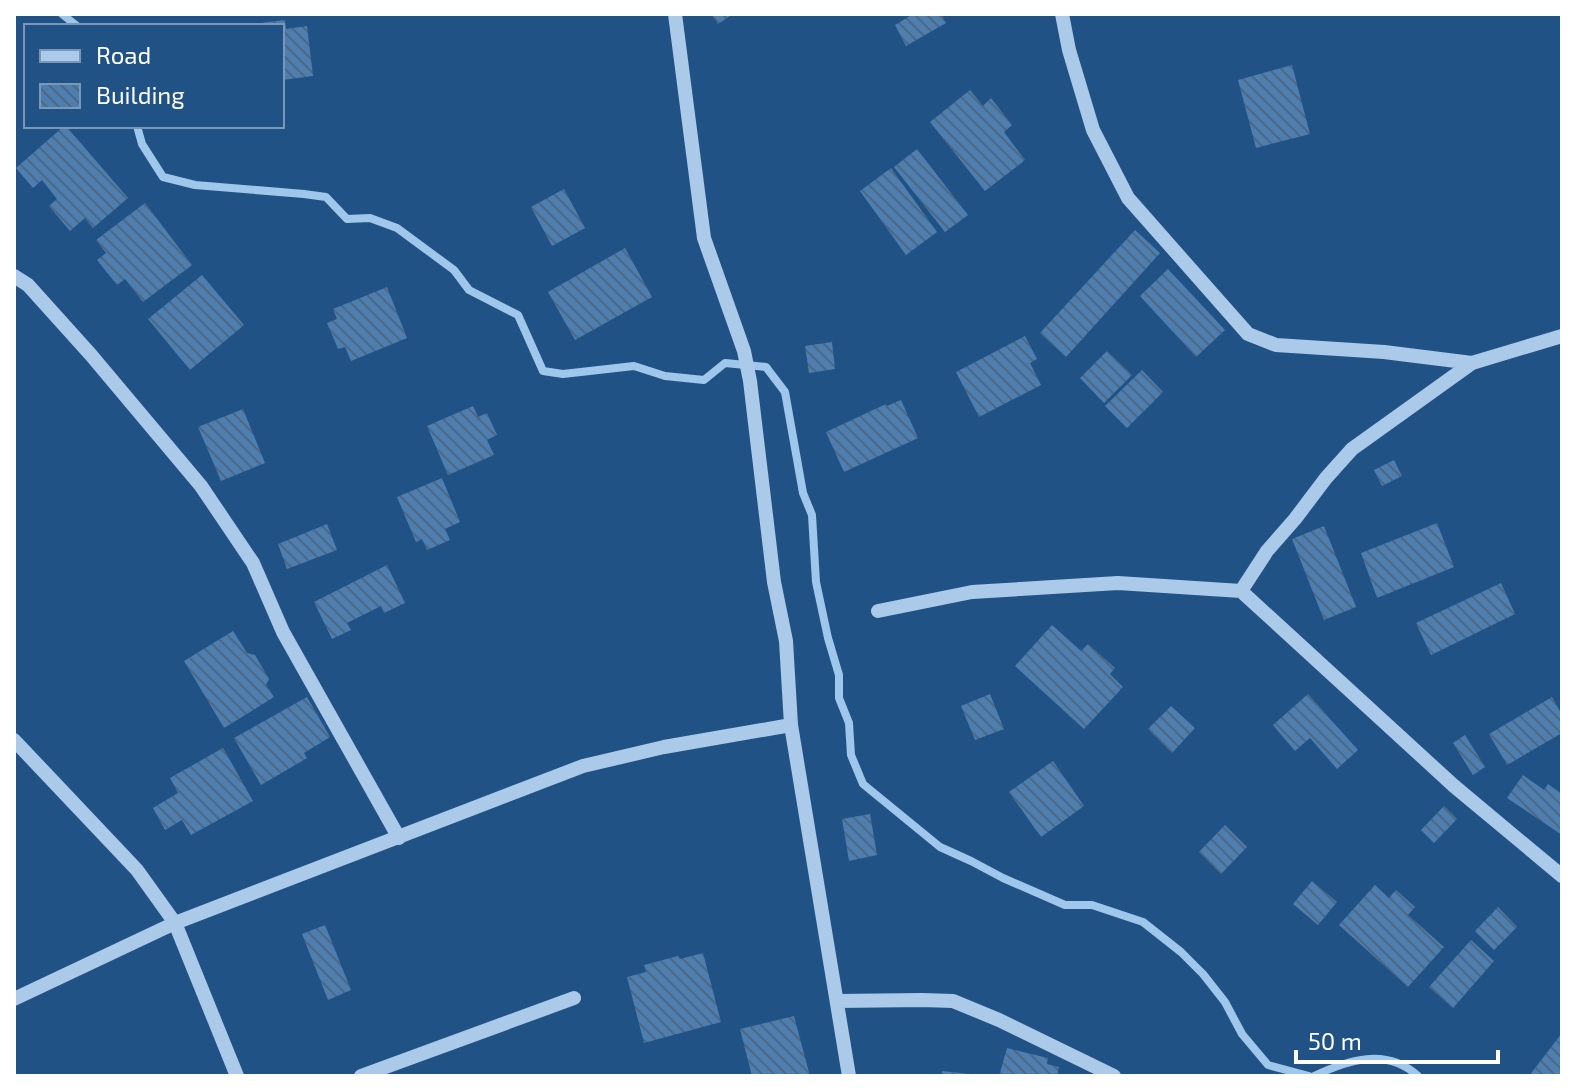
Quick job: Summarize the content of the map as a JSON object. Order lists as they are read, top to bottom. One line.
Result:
{"legend":["Road","Building"],"scale_bar":"50 m"}
